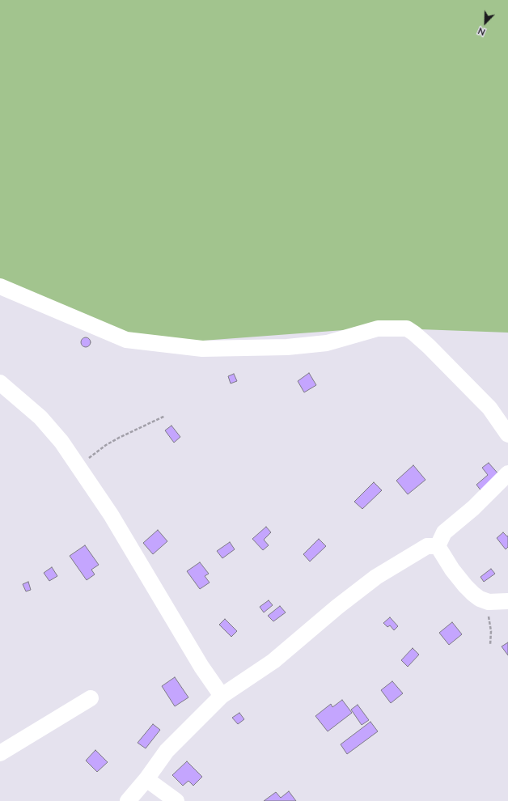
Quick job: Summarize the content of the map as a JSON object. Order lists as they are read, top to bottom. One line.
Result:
{"north":"bottom left"}
